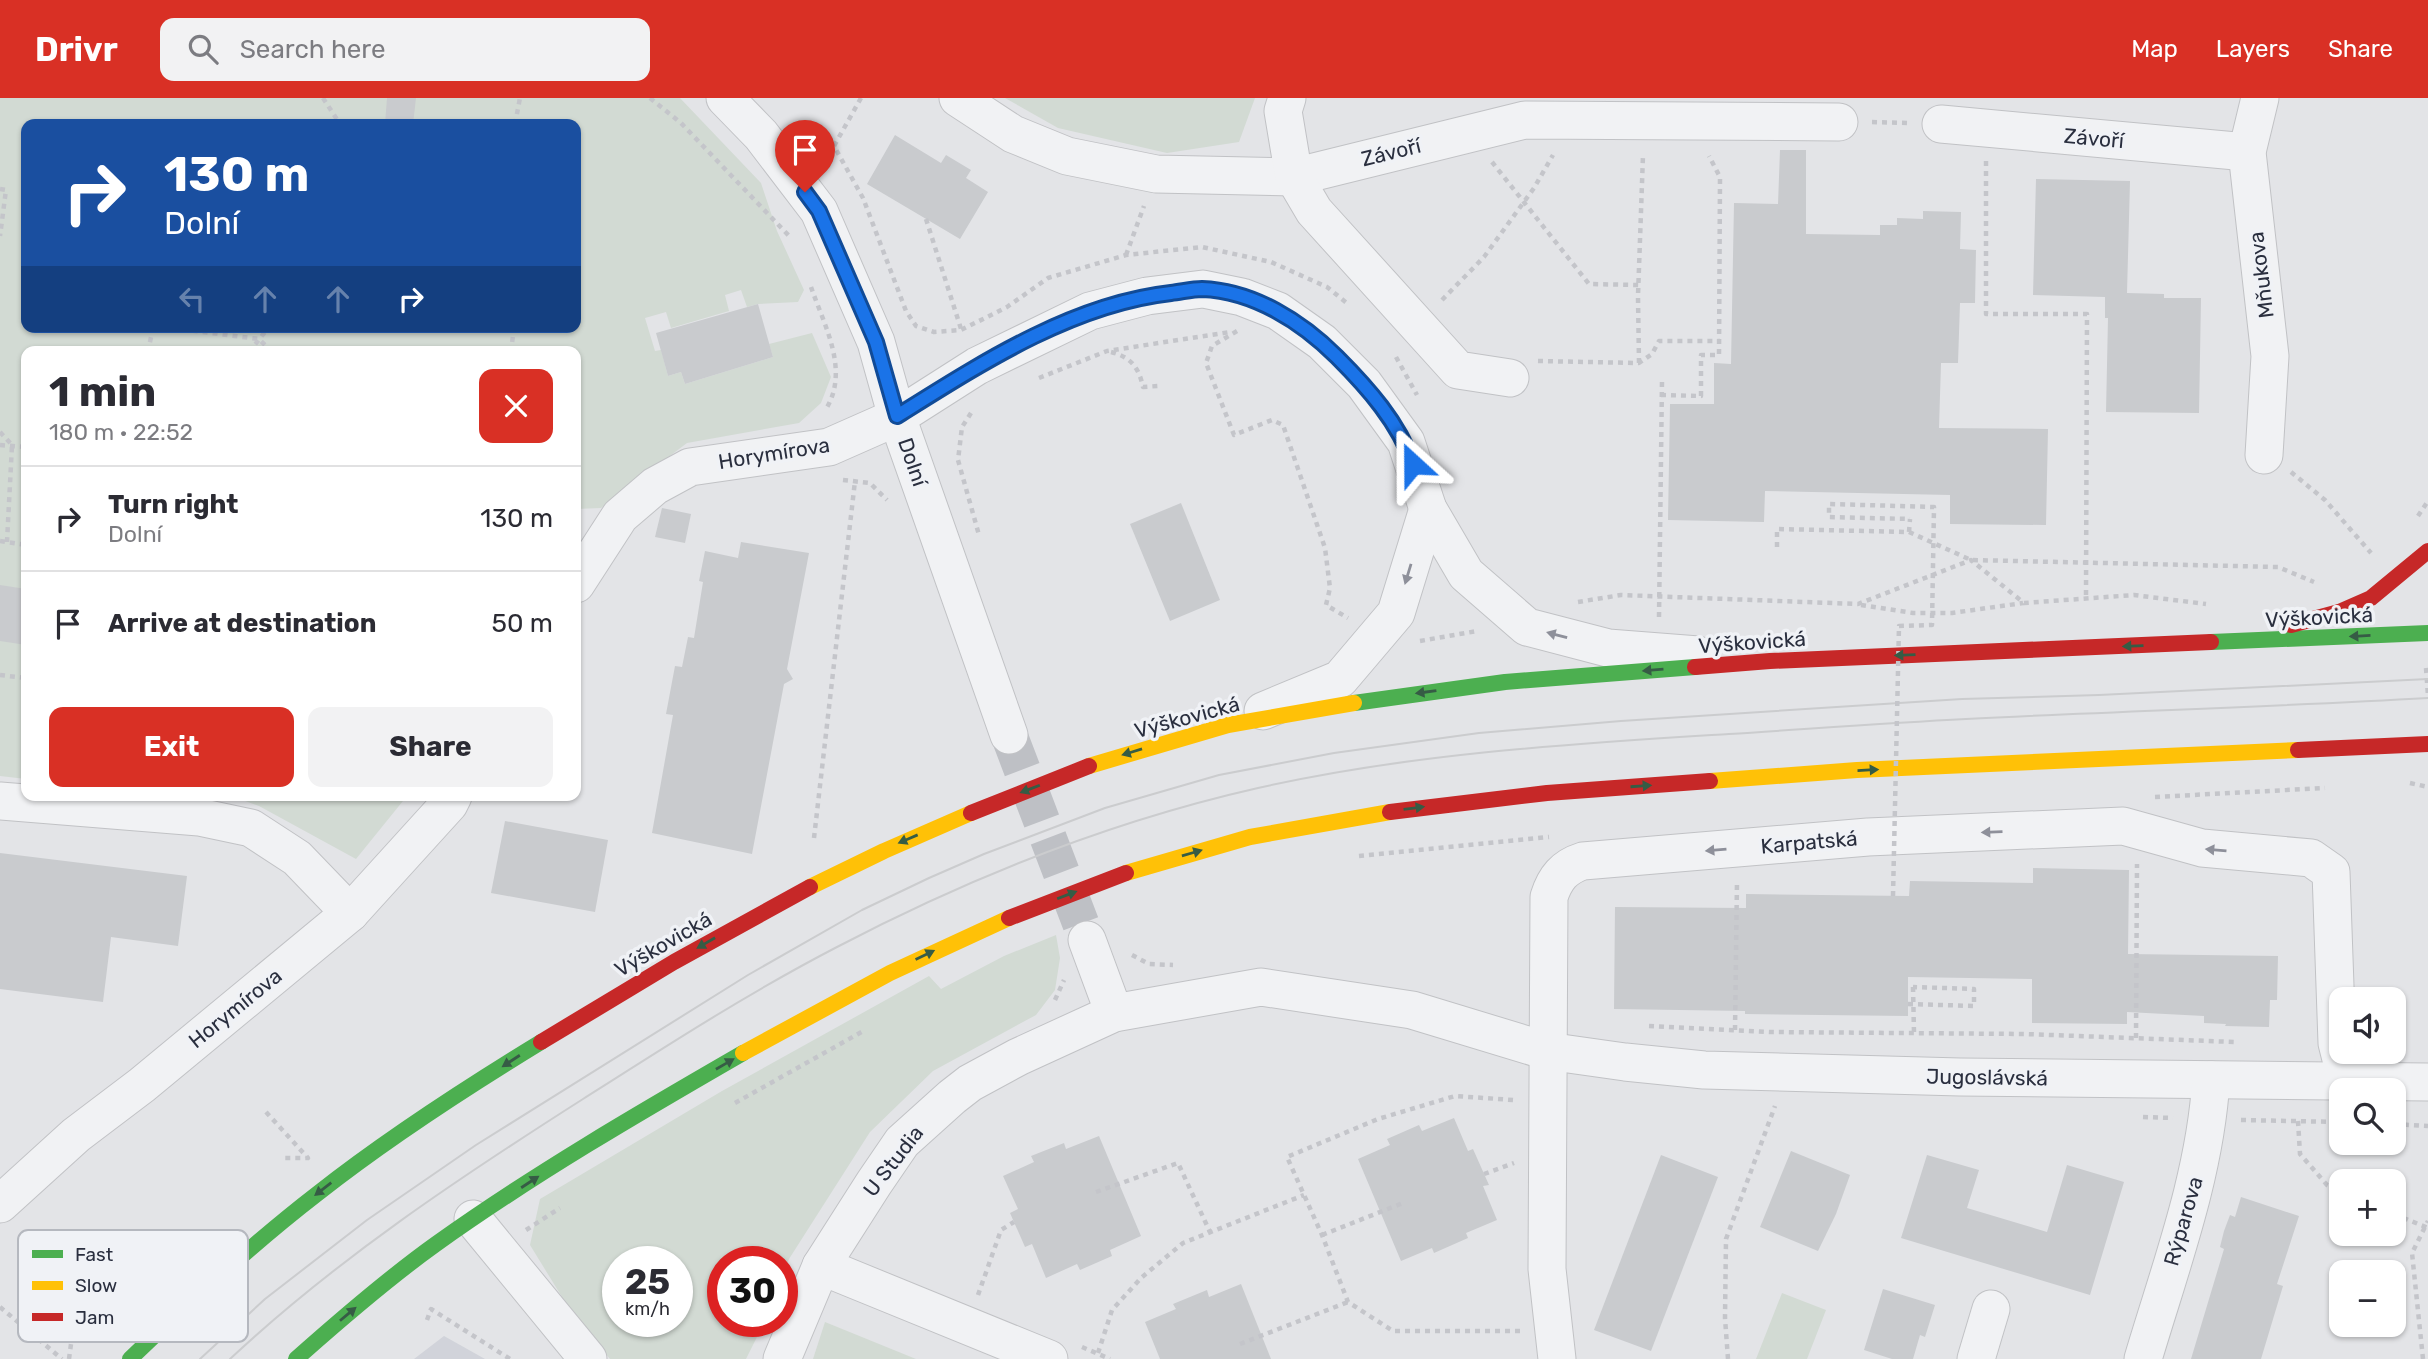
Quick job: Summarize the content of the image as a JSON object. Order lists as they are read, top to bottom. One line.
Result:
{"streets":{"street":["Závoří","Mňukova","Horymírova","Dolní","Výškovická","Karpatská","Jugoslávská","U Studia","Rýparova"]},"crossings":[["Závoří","Mňukova"],["Horymírova","Dolní"],["Horymírova","Výškovická"],["Karpatská","Jugoslávská"],["Karpatská","U Studia"],["Jugoslávská","U Studia"],["Jugoslávská","Rýparova"]],"legend":["Fast","Slow","Jam"],"page":{"header":"Drivr","search":"Search here","nav":["Map","Layers","Share"],"turn":["130 m","Dolní"],"heading":["1 min","180 m · 22:52"],"list":[{"name":"Turn right","note":"Dolní","value":"130 m"},{"name":"Arrive at destination","value":"50 m"}],"buttons":["Exit","Share"],"map_buttons":["+","−"],"speed":"25 km/h","limit":"30"}}
